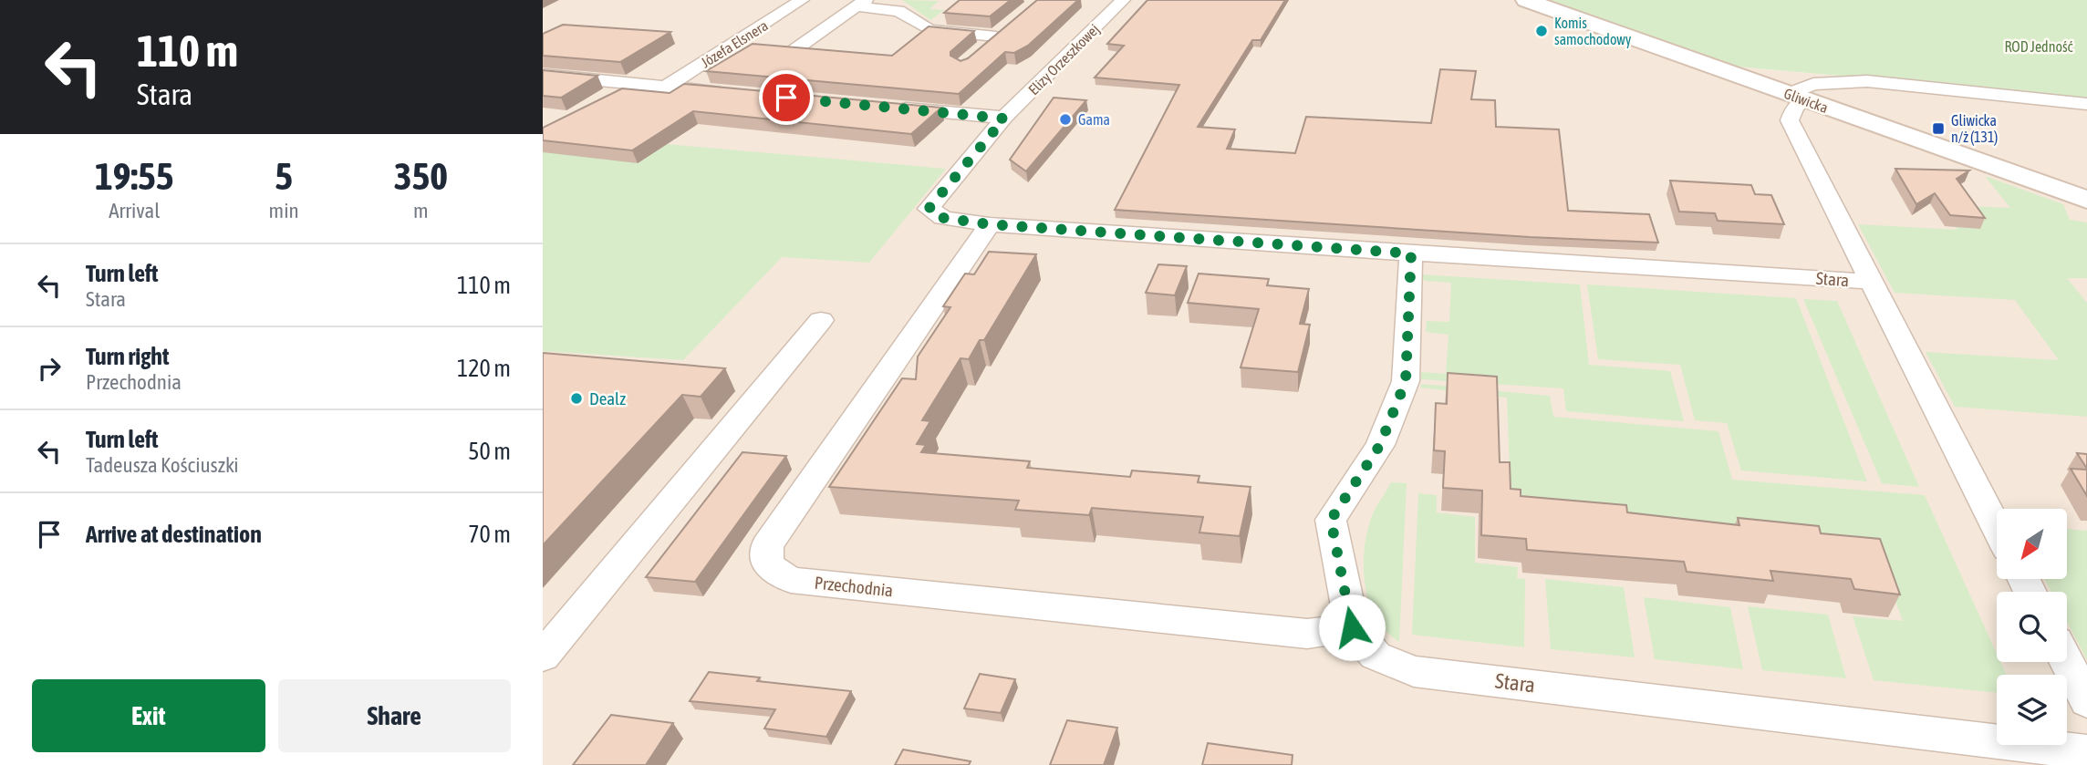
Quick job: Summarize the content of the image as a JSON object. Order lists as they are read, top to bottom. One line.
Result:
{"streets":{"main road":["Gliwicka"],"street":["Józefa Elsnera","Elizy Orzeszkowej","Stara","Przechodnia"]},"crossings":[["Elizy Orzeszkowej","Stara"],["Gliwicka","Stara"],["Stara","Przechodnia"]],"parks":["ROD Jedność"],"places":{"other":["Komis samochodowy","Gama","Dealz"],"transit":["Gliwicka n/ż (131)"]},"north":"bottom left","page":{"turn":["110 m","Stara"],"eta":["19:55","Arrival","5","min","350","m"],"list":[{"name":"Turn left","note":"Stara","value":"110 m"},{"name":"Turn right","note":"Przechodnia","value":"120 m"},{"name":"Turn left","note":"Tadeusza Kościuszki","value":"50 m"},{"name":"Arrive at destination","value":"70 m"}],"buttons":["Exit","Share"]}}
